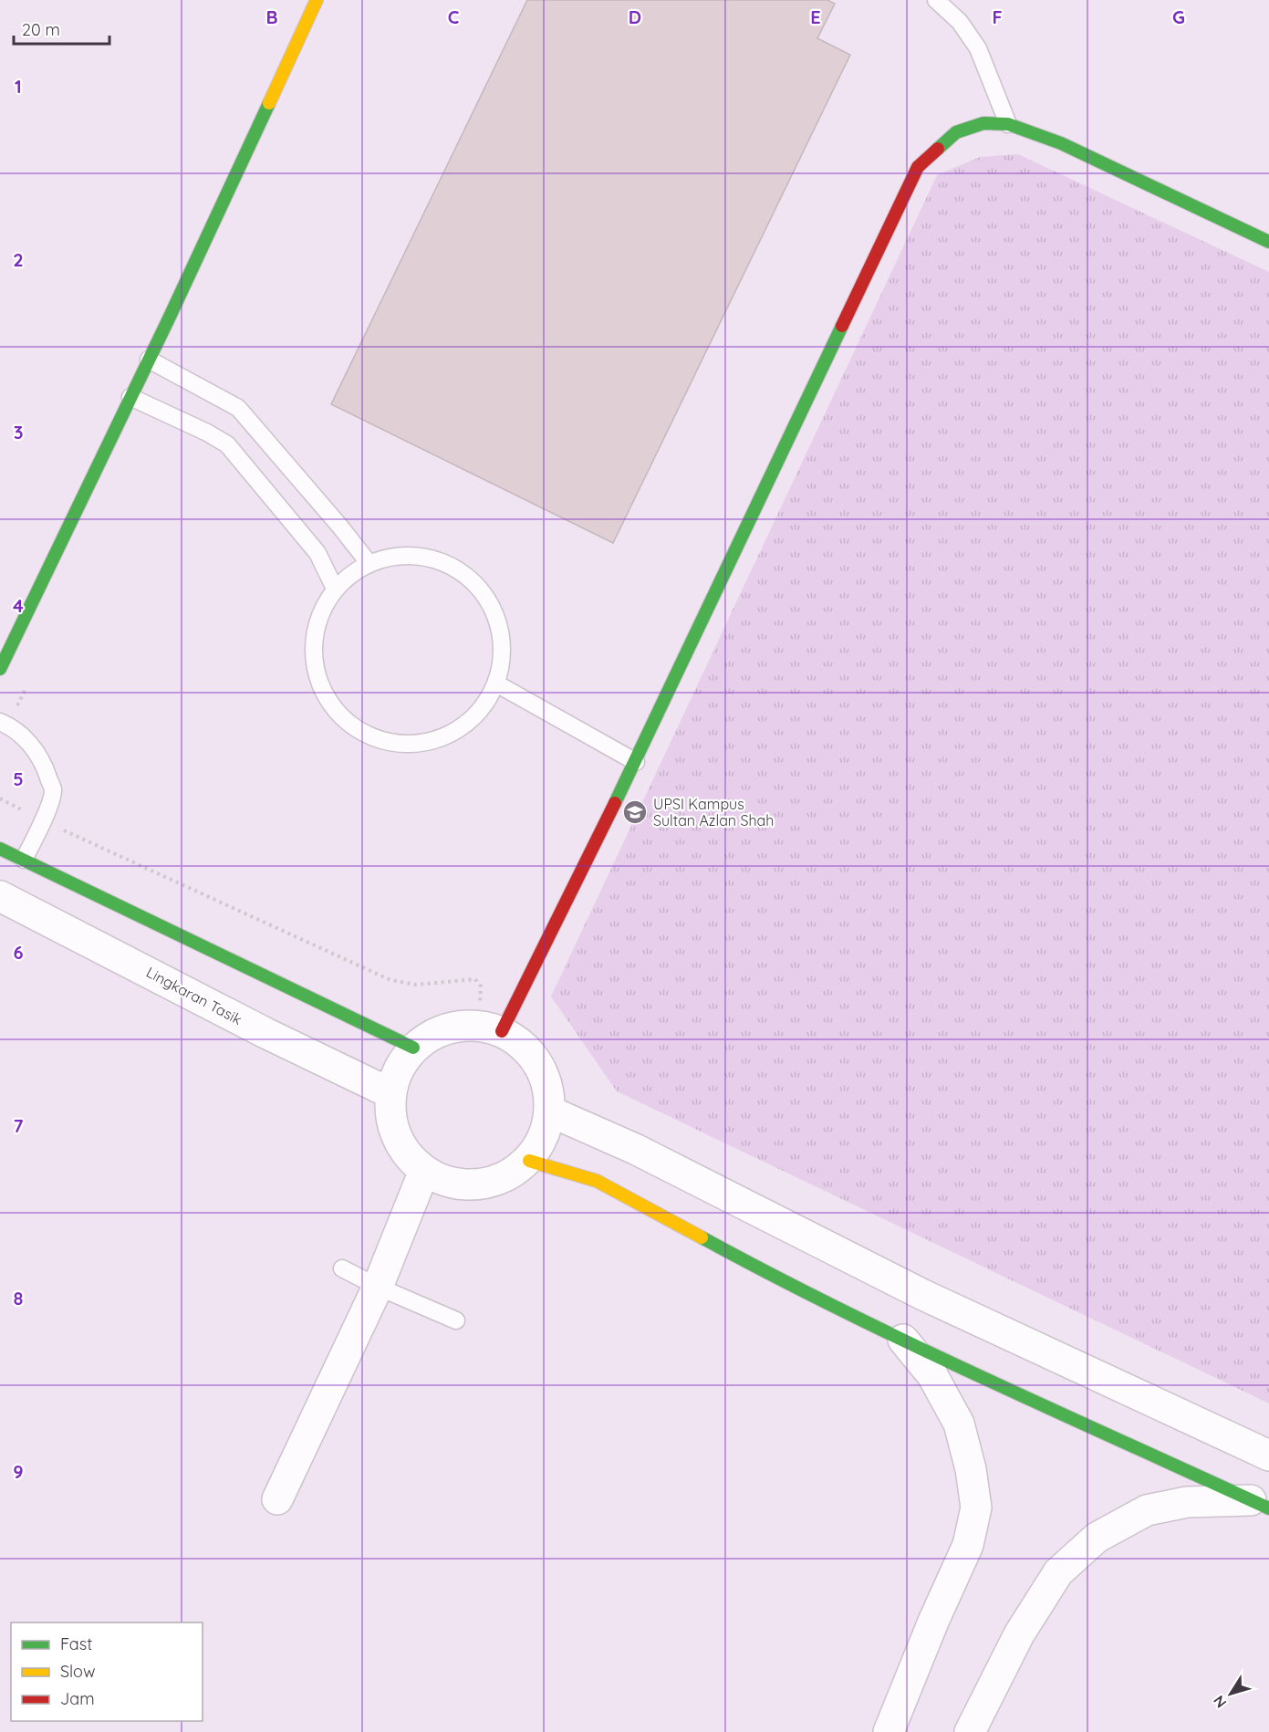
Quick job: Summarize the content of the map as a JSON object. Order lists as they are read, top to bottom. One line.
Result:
{"streets":{"street":["Lingkaran Tasik"]},"places":{"school or university":["UPSI Kampus Sultan Azlan Shah"]},"legend":["Fast","Slow","Jam"],"scale_bar":"20 m","north":"bottom left","grid":{"columns":["B","C","D","E","F","G"],"rows":["1","2","3","4","5","6","7","8","9"]}}
